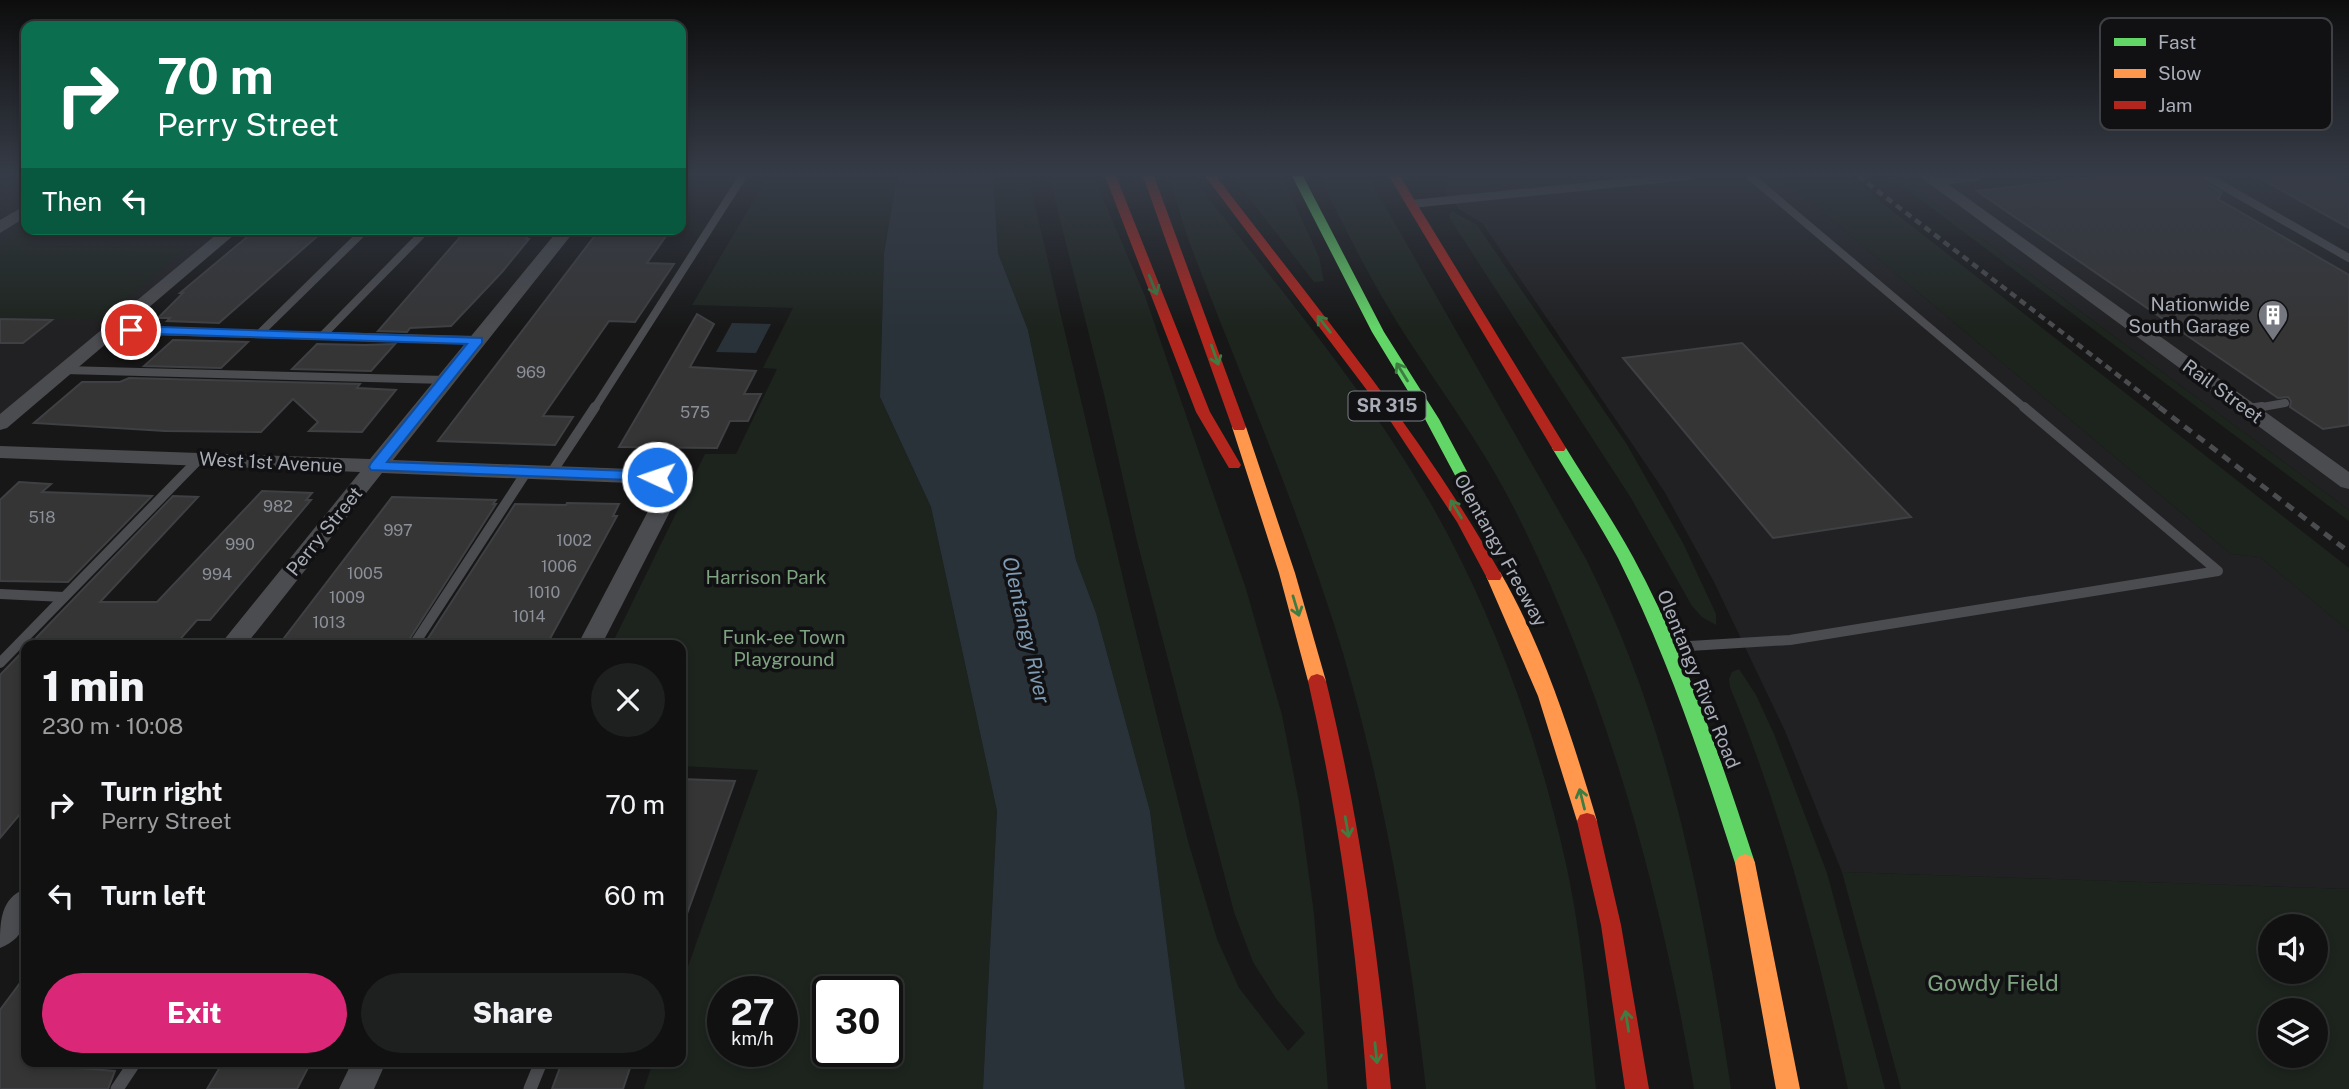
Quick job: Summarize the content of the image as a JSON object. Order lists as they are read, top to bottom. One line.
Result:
{"streets":{"main road":["SR 315","Olentangy Freeway","Olentangy River Road"],"street":["Rail Street","West 1st Avenue","Perry Street"]},"crossings":[["West 1st Avenue","Perry Street"]],"water":["Olentangy River"],"parks":["Harrison Park","Funk-ee Town Playground","Gowdy Field"],"places":{"building":["Nationwide South Garage"]},"house_numbers":["969","575","982","518","997","1002","990","1006","1005","994","1010","1009","1014","1013"],"legend":["Fast","Slow","Jam"],"page":{"turn":["70 m","Perry Street"],"then":"Then","heading":["1 min","230 m · 10:08"],"list":[{"name":"Turn right","note":"Perry Street","value":"70 m"},{"name":"Turn left","value":"60 m"}],"buttons":["Exit","Share"],"speed":"27 km/h","limit":"30"}}
